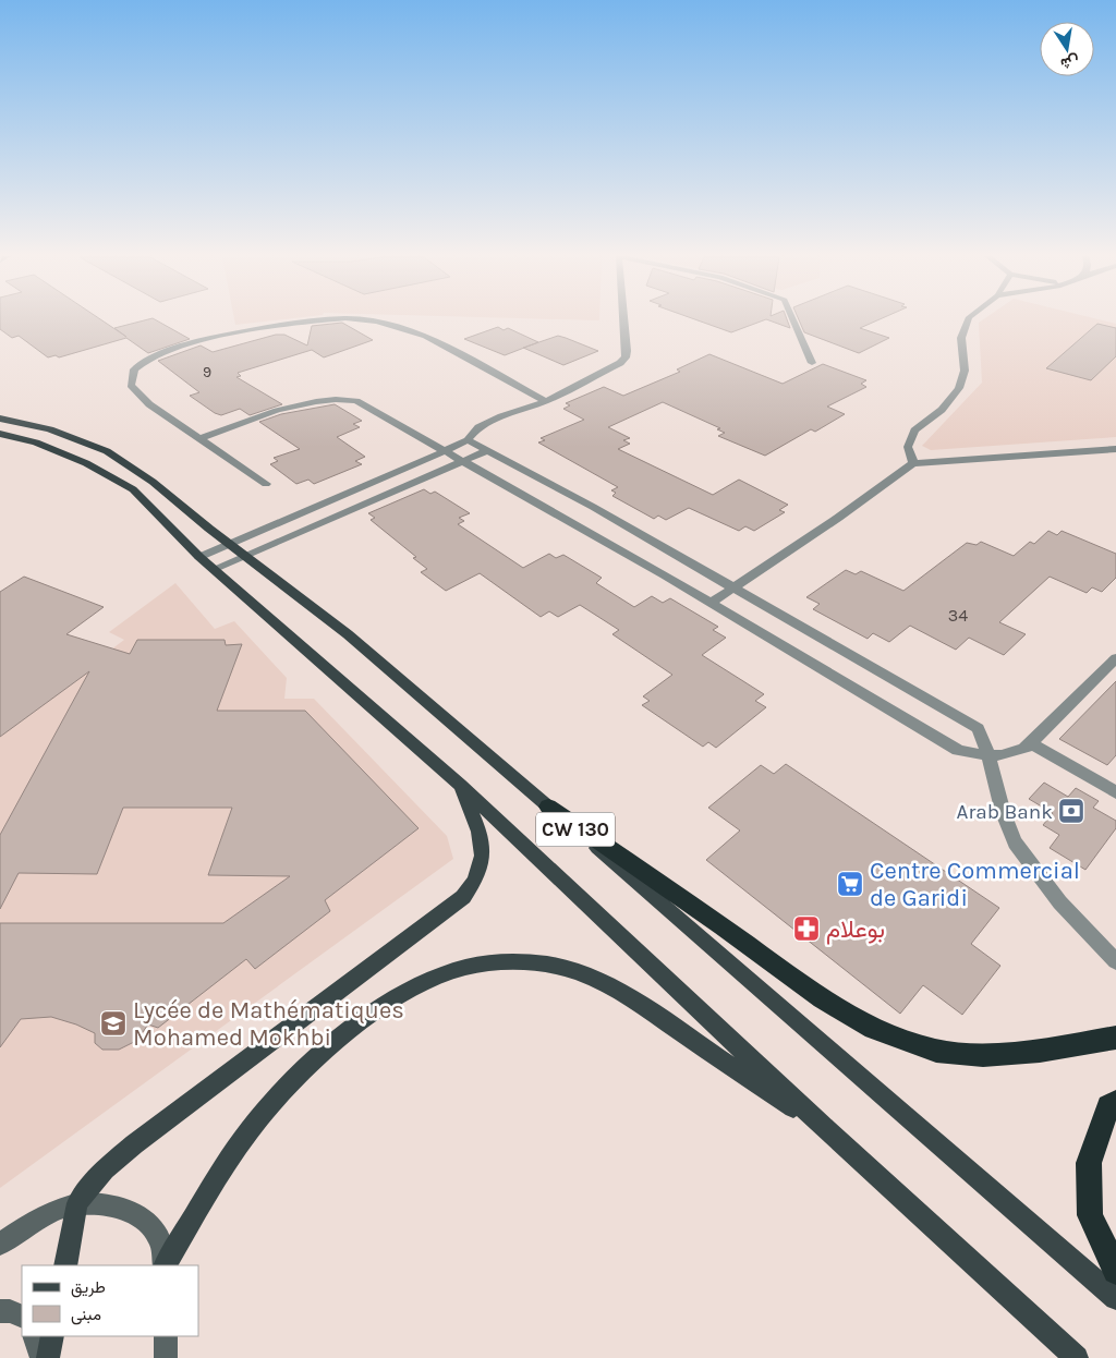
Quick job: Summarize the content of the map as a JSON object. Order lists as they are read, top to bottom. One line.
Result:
{"streets":{"main road":["CW 130"]},"places":{"bank":["Arab Bank"],"supermarket":["Centre Commercial de Garidi"],"pharmacy":["بوعلام"],"school or university":["Lycée de Mathématiques Mohamed Mokhbi"]},"house_numbers":["9","34"],"legend":["طريق","مبنى"],"north":"bottom"}
